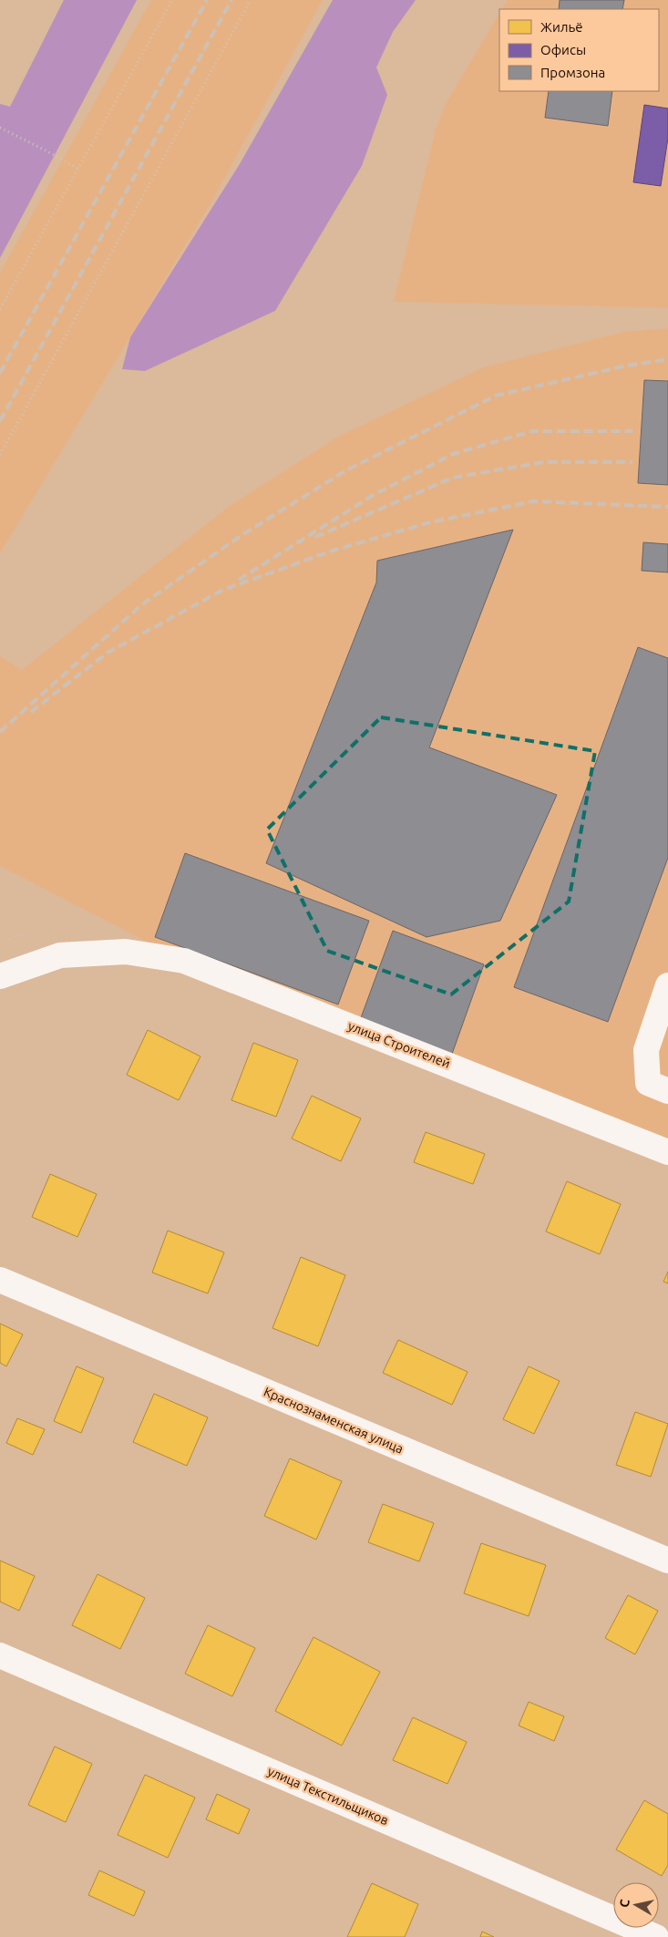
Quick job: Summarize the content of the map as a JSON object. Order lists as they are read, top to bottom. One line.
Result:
{"streets":{"street":["улица Строителей","Краснознаменская улица","улица Текстильщиков"]},"legend":["Жильё","Офисы","Промзона"],"north":"left"}
